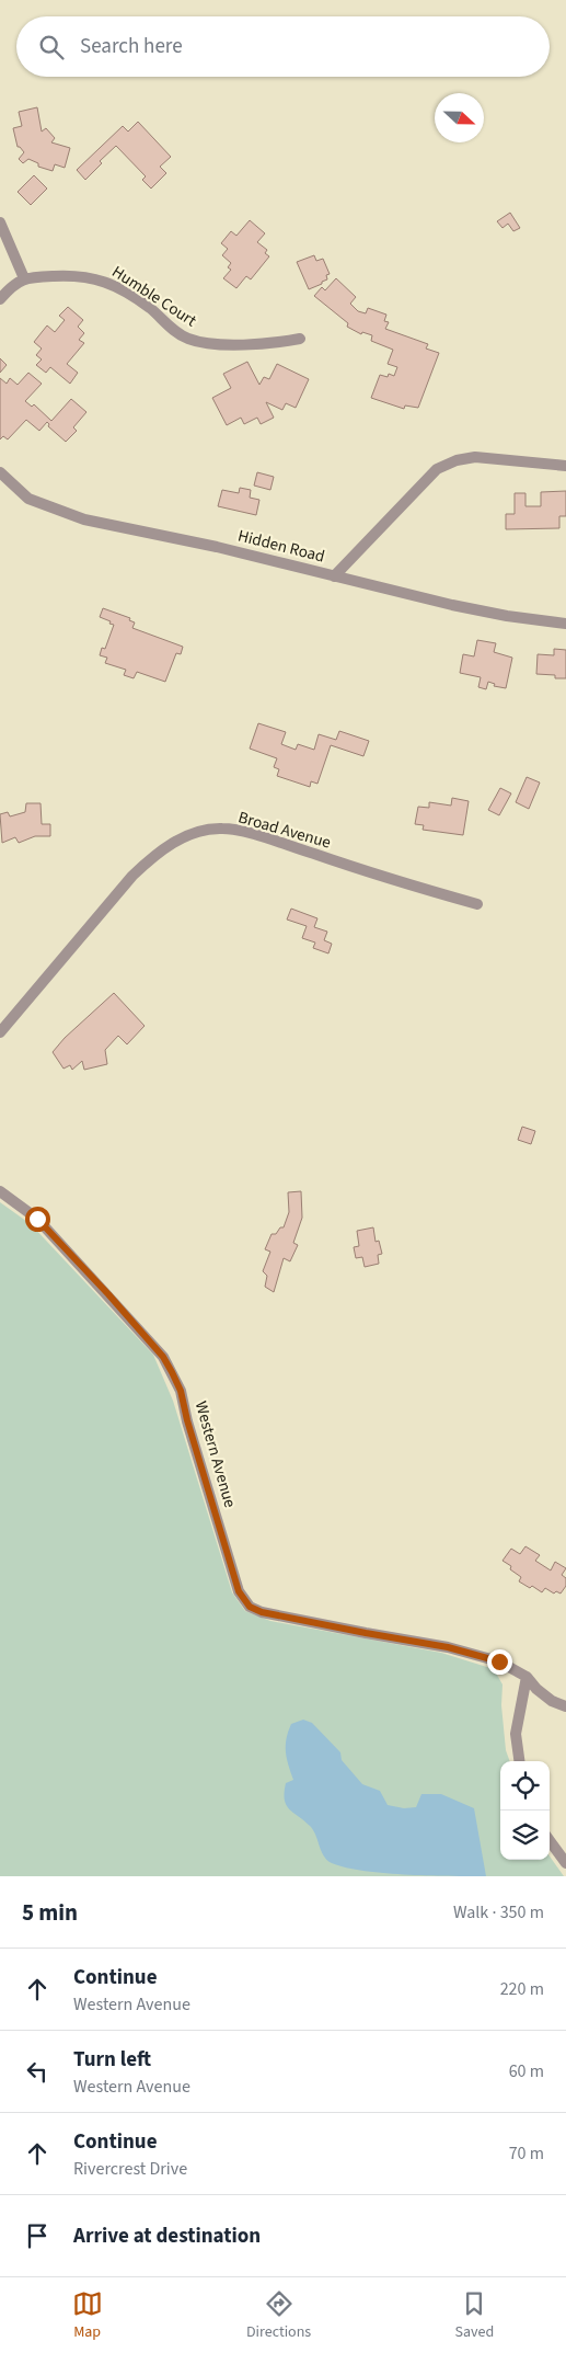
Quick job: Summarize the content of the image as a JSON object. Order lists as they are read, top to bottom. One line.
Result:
{"streets":{"street":["Humble Court","Hidden Road","Broad Avenue","Western Avenue"]},"north":"right","page":{"search":"Search here","heading":["5 min","Walk · 350 m"],"list":[["Continue","Western Avenue","220 m"],["Turn left","Western Avenue","60 m"],["Continue","Rivercrest Drive","70 m"],"Arrive at destination"],"nav":["Map","Directions","Saved"]}}
